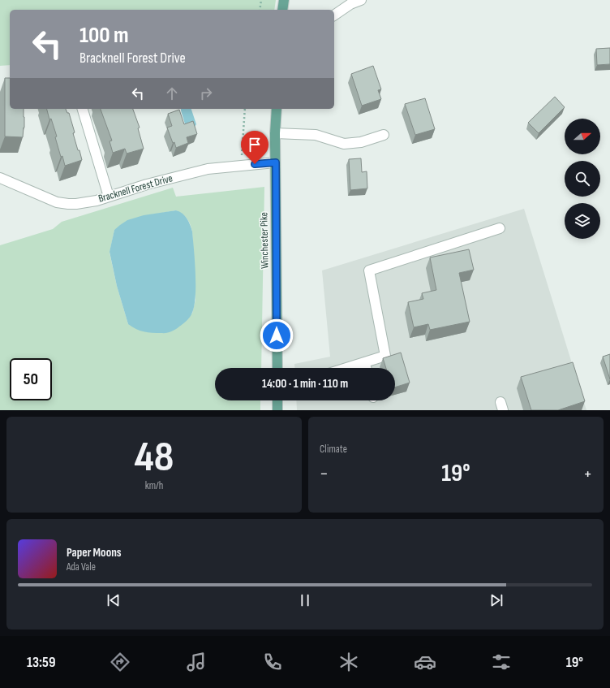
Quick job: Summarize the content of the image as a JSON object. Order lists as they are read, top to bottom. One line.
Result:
{"streets":{"main road":["Winchester Pike"],"street":["Bracknell Forest Drive"]},"crossings":[["Bracknell Forest Drive","Winchester Pike"]],"north":"right","page":{"turn":["100 m","Bracknell Forest Drive"],"limit":"50","trip":"14:00 · 1 min · 110 m","tile":[["48","km/h"],"Climate"],"heat":["−","19°","+"],"song":["Paper Moons","Ada Vale"],"tabs":["13:59","19°"]}}
